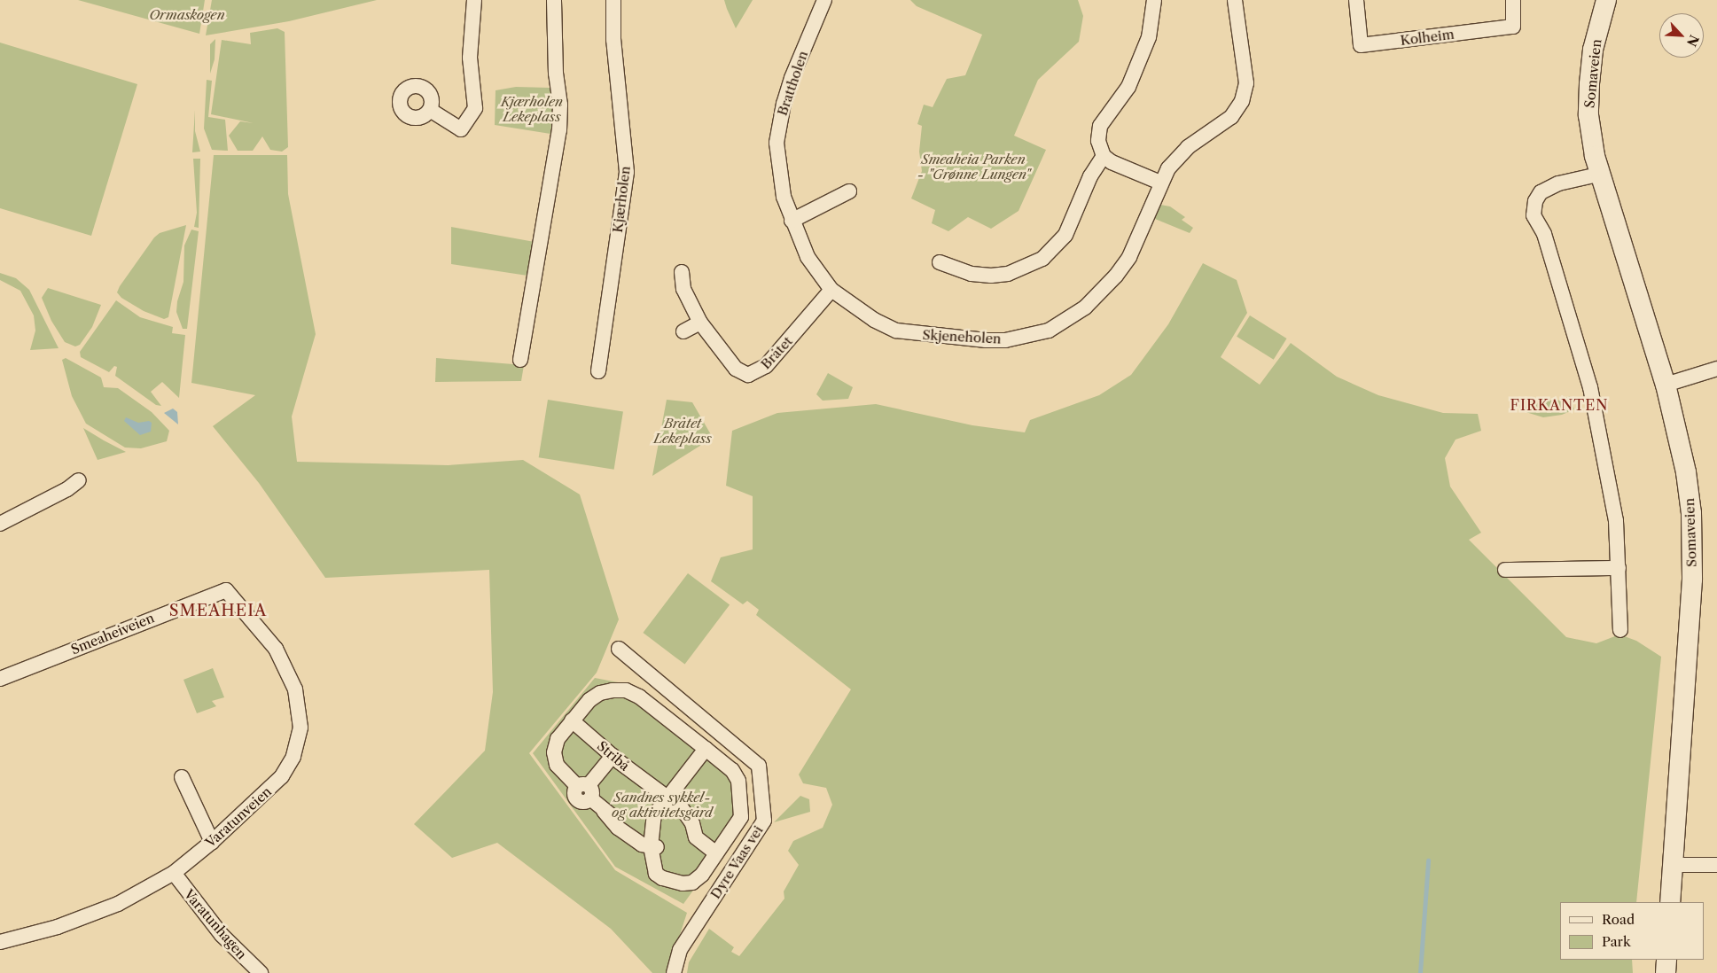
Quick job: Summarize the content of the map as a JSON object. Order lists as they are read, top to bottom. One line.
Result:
{"streets":{"main road":["Somaveien"],"street":["Kolheim","Brattholen","Kjærholen","Skjeneholen","Bråtet","Smeaheiveien","Stribå","Varatunveien","Dyre Vaas vei","Varatunhagen"]},"crossings":[["Brattholen","Skjeneholen"],["Brattholen","Bråtet"],["Smeaheiveien","Varatunveien"],["Varatunveien","Varatunhagen"]],"districts":["FIRKANTEN","SMEAHEIA"],"parks":["Ormaskogen","Kjærholen Lekeplass","Smeaheia Parken - \"Grønne Lungen\"","Bråtet Lekeplass","Sandnes sykkel- og aktivitetsgård"],"legend":["Road","Park"],"north":"bottom right"}
